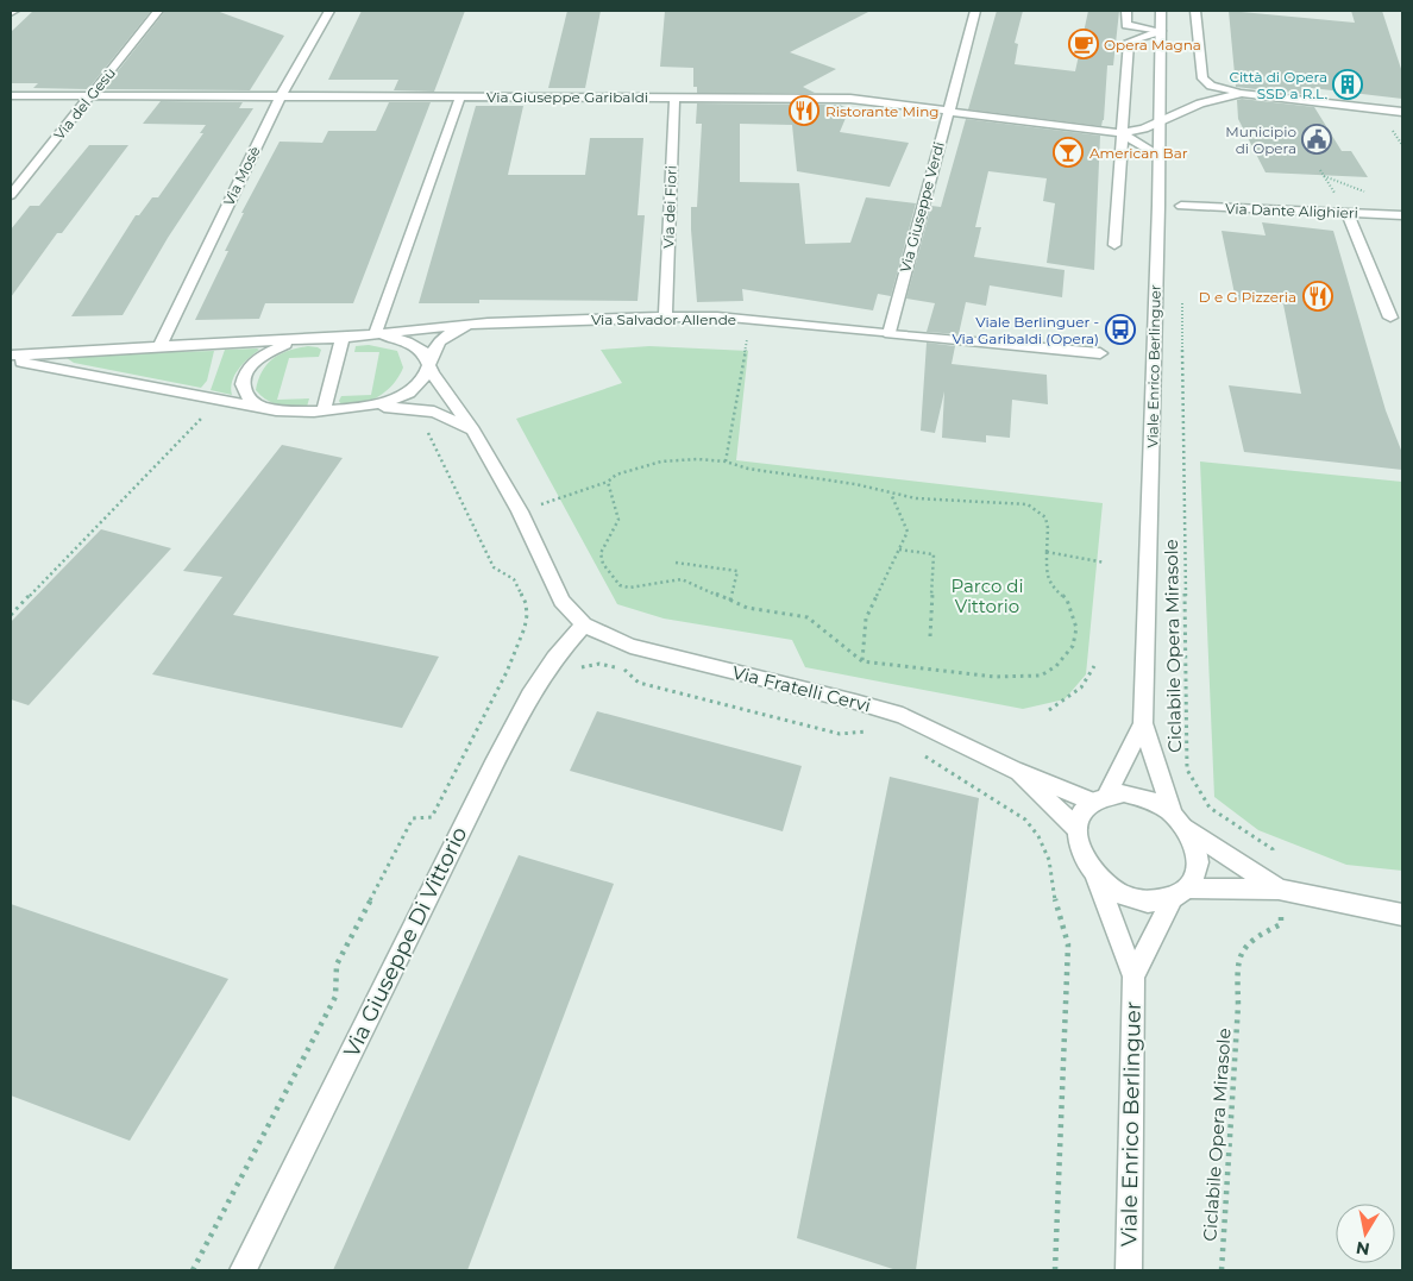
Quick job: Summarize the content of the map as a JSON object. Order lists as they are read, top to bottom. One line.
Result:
{"streets":{"street":["Via Giuseppe Garibaldi","Via del Gesù","Via Mosè","Via dei Fiori","Via Giuseppe Verdi","Via Dante Alighieri","Via Salvador Allende","Viale Enrico Berlinguer","Via Fratelli Cervi","Via Giuseppe Di Vittorio"],"path":["Ciclabile Opera Mirasole"]},"crossings":[["Via Giuseppe Garibaldi","Via del Gesù"],["Via Giuseppe Garibaldi","Via Mosè"],["Via Giuseppe Garibaldi","Via dei Fiori"],["Via Giuseppe Garibaldi","Via Giuseppe Verdi"],["Via Giuseppe Garibaldi","Viale Enrico Berlinguer"],["Via Mosè","Via Salvador Allende"],["Via dei Fiori","Via Salvador Allende"],["Via Giuseppe Verdi","Via Salvador Allende"],["Viale Enrico Berlinguer","Via Fratelli Cervi"],["Via Fratelli Cervi","Via Giuseppe Di Vittorio"]],"parks":["Parco di Vittorio"],"places":{"cafe":["Opera Magna"],"building":["Città di Opera SSD a R.L."],"restaurant":["Ristorante Ming","D e G Pizzeria"],"public building":["Municipio di Opera"],"bar":["American Bar"],"bus stop":["Viale Berlinguer - Via Garibaldi (Opera)"]},"north":"bottom"}
